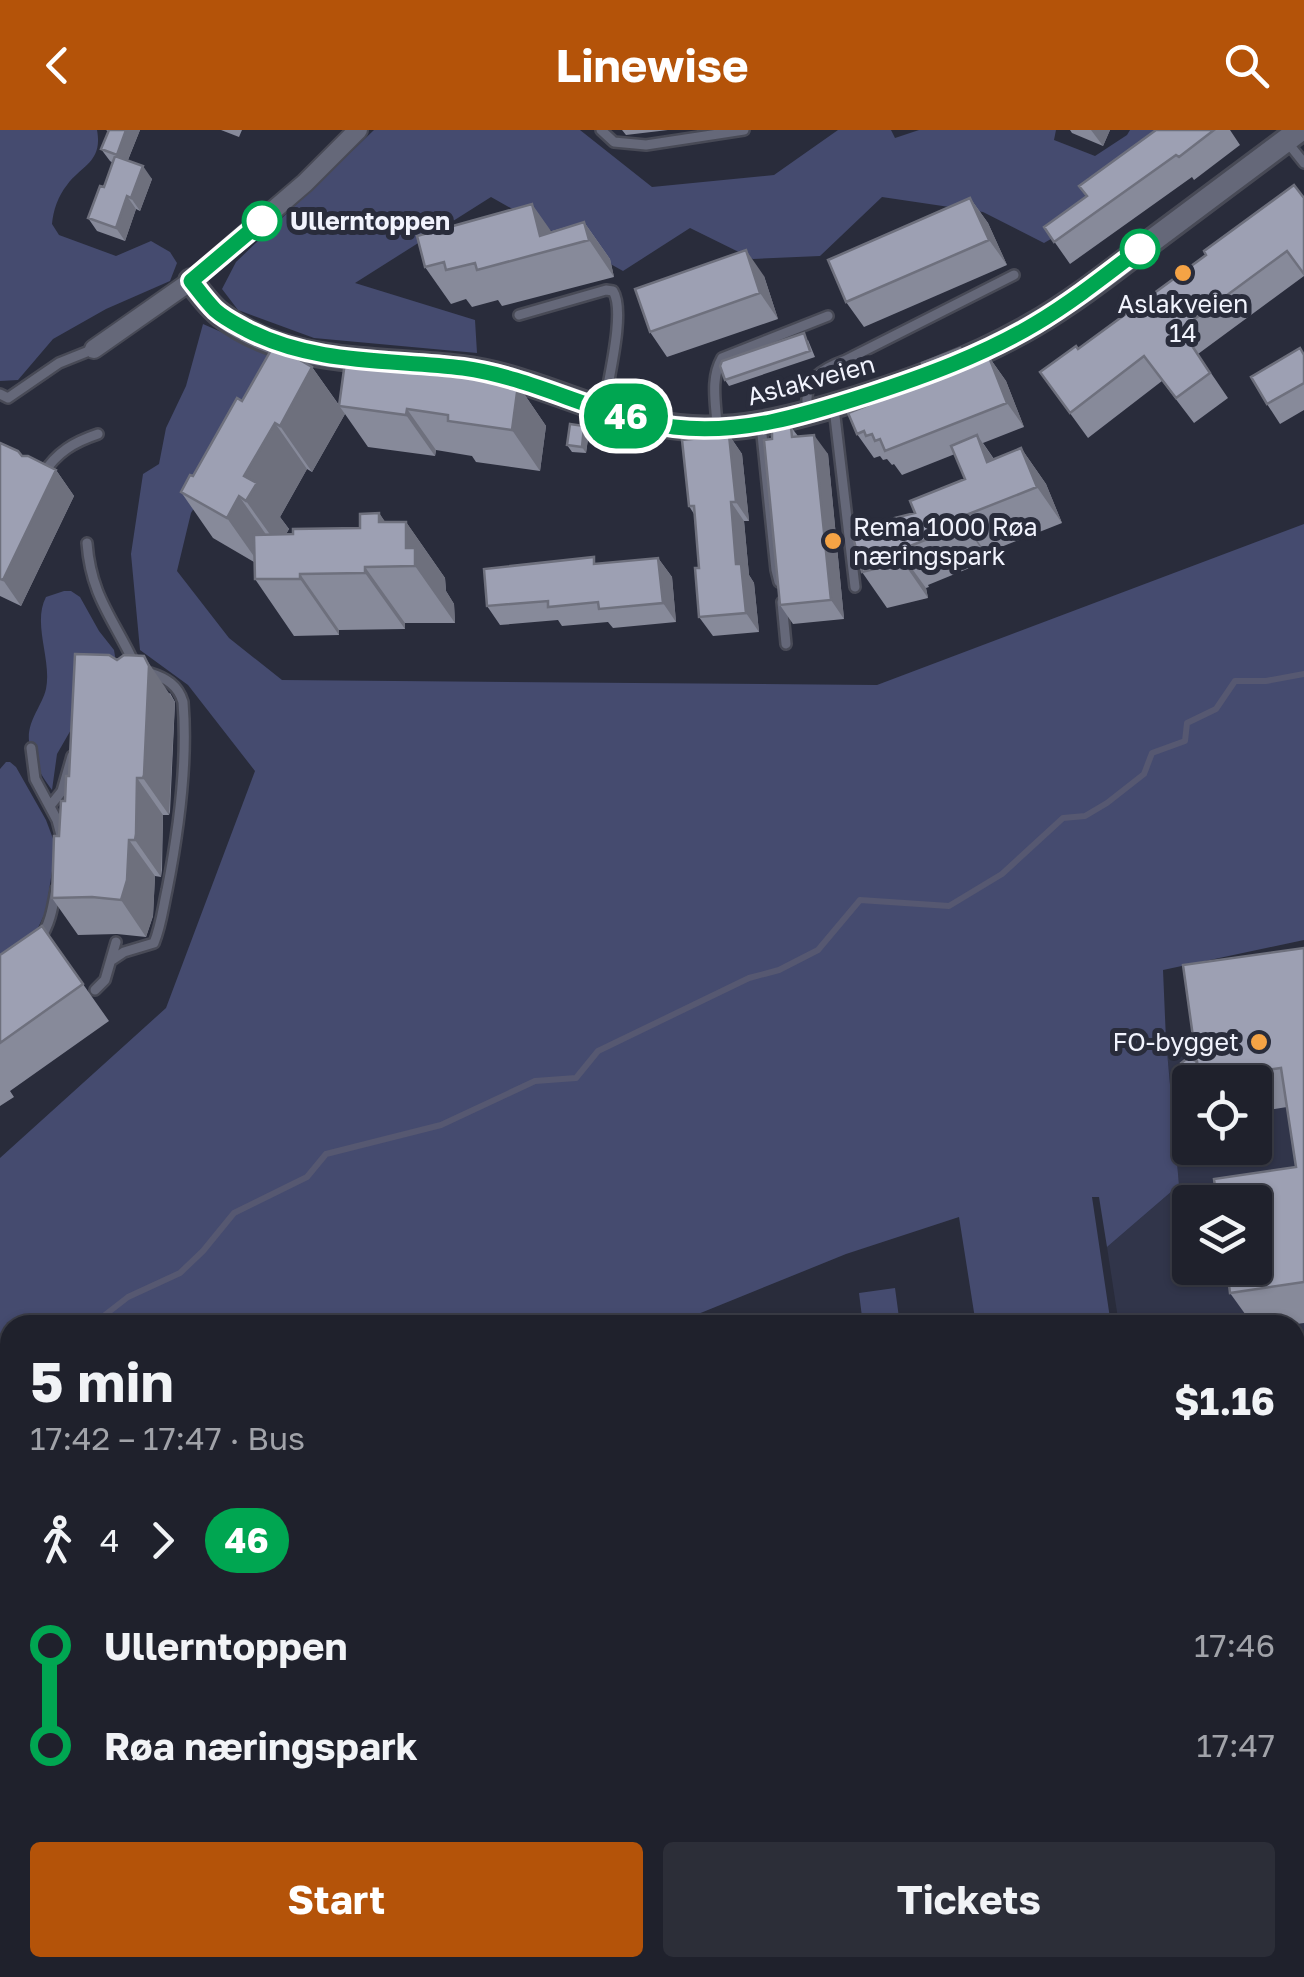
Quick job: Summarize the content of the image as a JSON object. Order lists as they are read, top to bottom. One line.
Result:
{"streets":{"street":["Aslakveien"]},"places":["Ullerntoppen","Aslakveien 14","Rema 1000 Røa næringspark","FO-bygget"],"lines":["bus line 46"],"page":{"header":"Linewise","on_map":"46","heading":["5 min","17:42 – 17:47 · Bus","$1.16"],"legs":["4","46"],"list":[{"name":"Ullerntoppen","value":"17:46"},{"name":"Røa næringspark","value":"17:47"}],"buttons":["Start","Tickets"]}}
